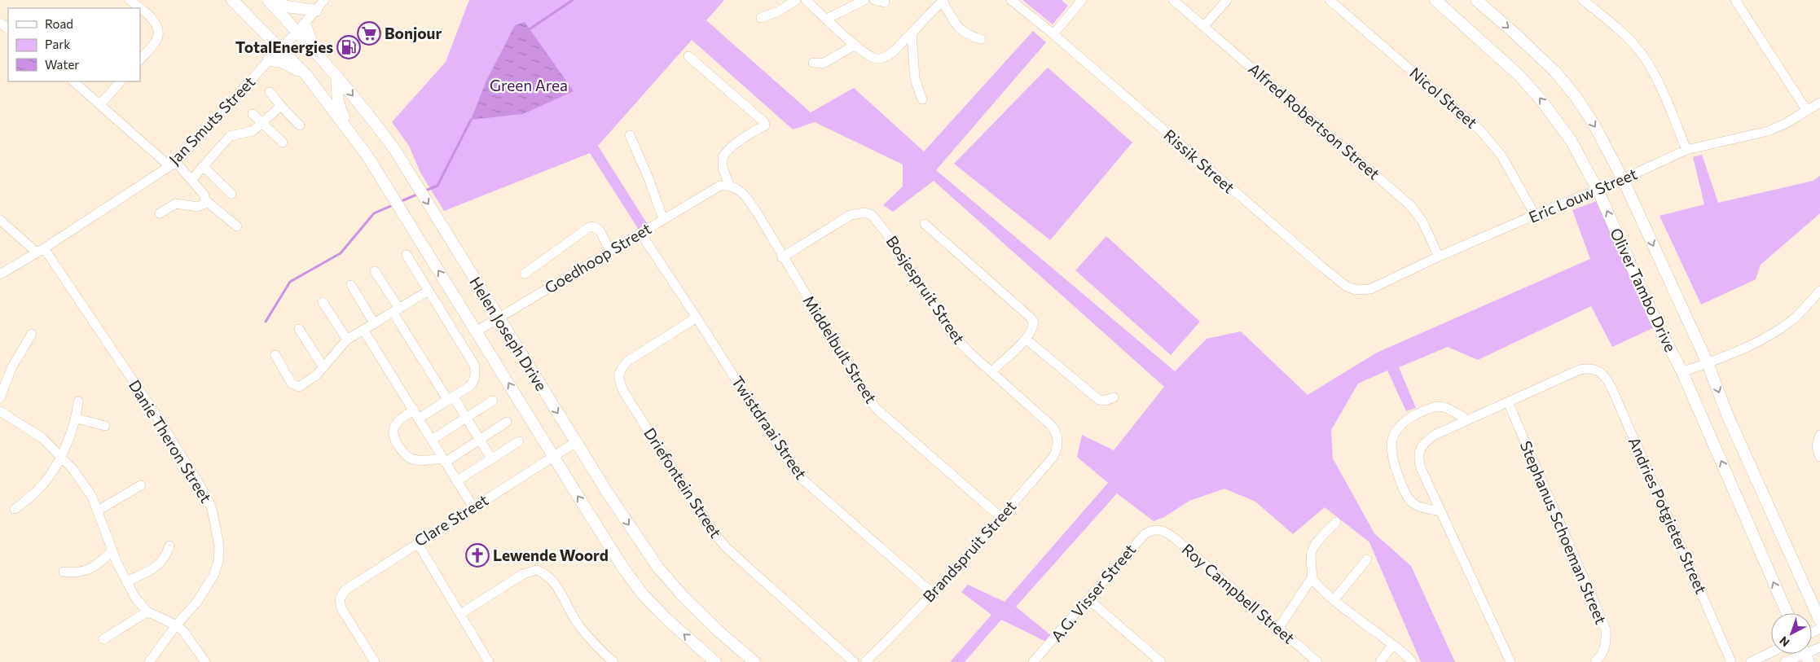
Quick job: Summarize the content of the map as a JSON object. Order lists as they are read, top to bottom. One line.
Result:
{"streets":{"street":["Nicol Street","Jan Smuts Street","Alfred Robertson Street","Rissik Street","Eric Louw Street","Goedhoop Street","Bosjespruit Street","Oliver Tambo Drive","Helen Joseph Drive","Middelbult Street","Twistdraai Street","Danie Theron Street","Driefontein Street","Andries Potgieter Street","Clare Street","Stephanus Schoeman Street","Brandspruit Street","A.G. Visser Street","Roy Campbell Street"]},"crossings":[["Nicol Street","Eric Louw Street"],["Jan Smuts Street","Helen Joseph Drive"],["Jan Smuts Street","Danie Theron Street"],["Alfred Robertson Street","Eric Louw Street"],["Rissik Street","Eric Louw Street"],["Eric Louw Street","Oliver Tambo Drive"],["Goedhoop Street","Helen Joseph Drive"],["Goedhoop Street","Middelbult Street"],["Goedhoop Street","Twistdraai Street"],["Bosjespruit Street","Middelbult Street"],["Bosjespruit Street","Brandspruit Street"],["Helen Joseph Drive","Clare Street"],["Middelbult Street","Brandspruit Street"],["Twistdraai Street","Driefontein Street"],["Twistdraai Street","Brandspruit Street"],["Andries Potgieter Street","Stephanus Schoeman Street"],["A.G. Visser Street","Roy Campbell Street"]],"parks":["Green Area"],"places":{"supermarket":["Bonjour"],"fuel station":["TotalEnergies"],"church":["Lewende Woord"]},"legend":["Road","Park","Water"],"north":"bottom left"}
